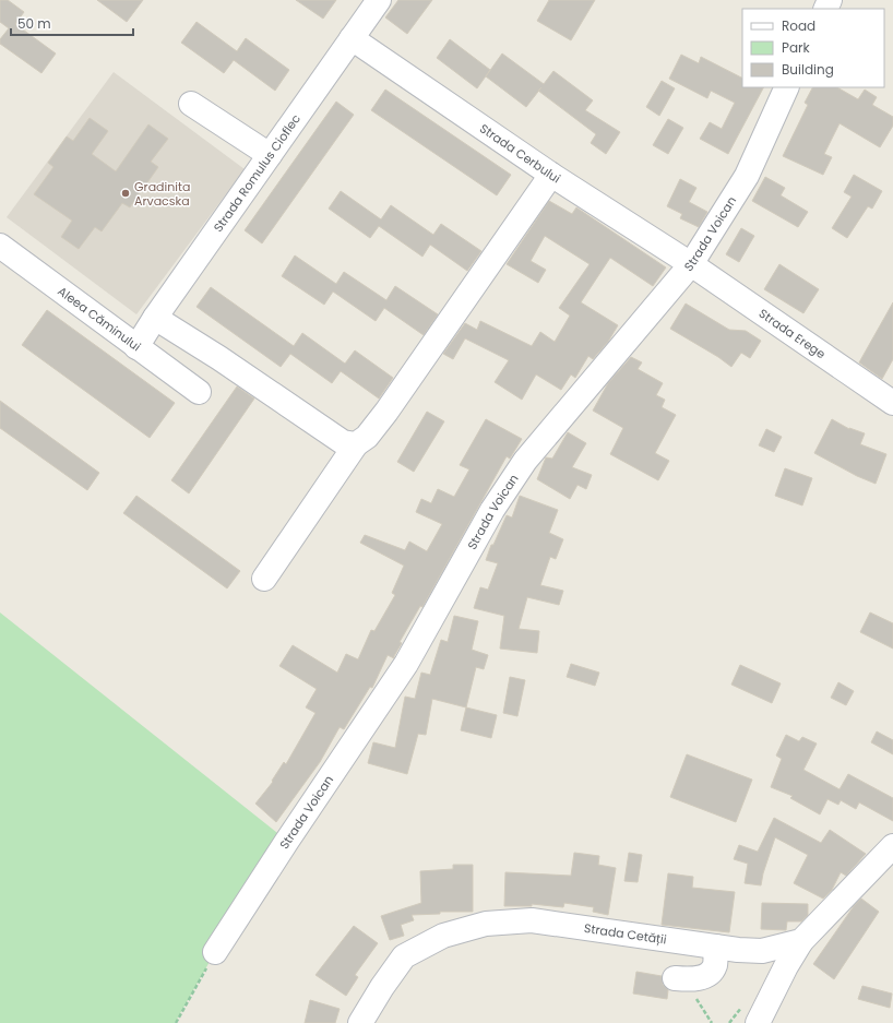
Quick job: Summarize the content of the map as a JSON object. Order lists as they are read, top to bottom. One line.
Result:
{"streets":{"street":["Strada Cerbului","Strada Romulus Cioflec","Strada Voican","Aleea Căminului","Strada Erege","Strada Cetății"]},"crossings":[["Strada Cerbului","Strada Romulus Cioflec"],["Strada Cerbului","Strada Voican"],["Strada Cerbului","Strada Erege"],["Strada Romulus Cioflec","Aleea Căminului"],["Strada Voican","Strada Erege"]],"places":["Gradinita Arvacska"],"legend":["Road","Park","Building"],"scale_bar":"50 m"}
